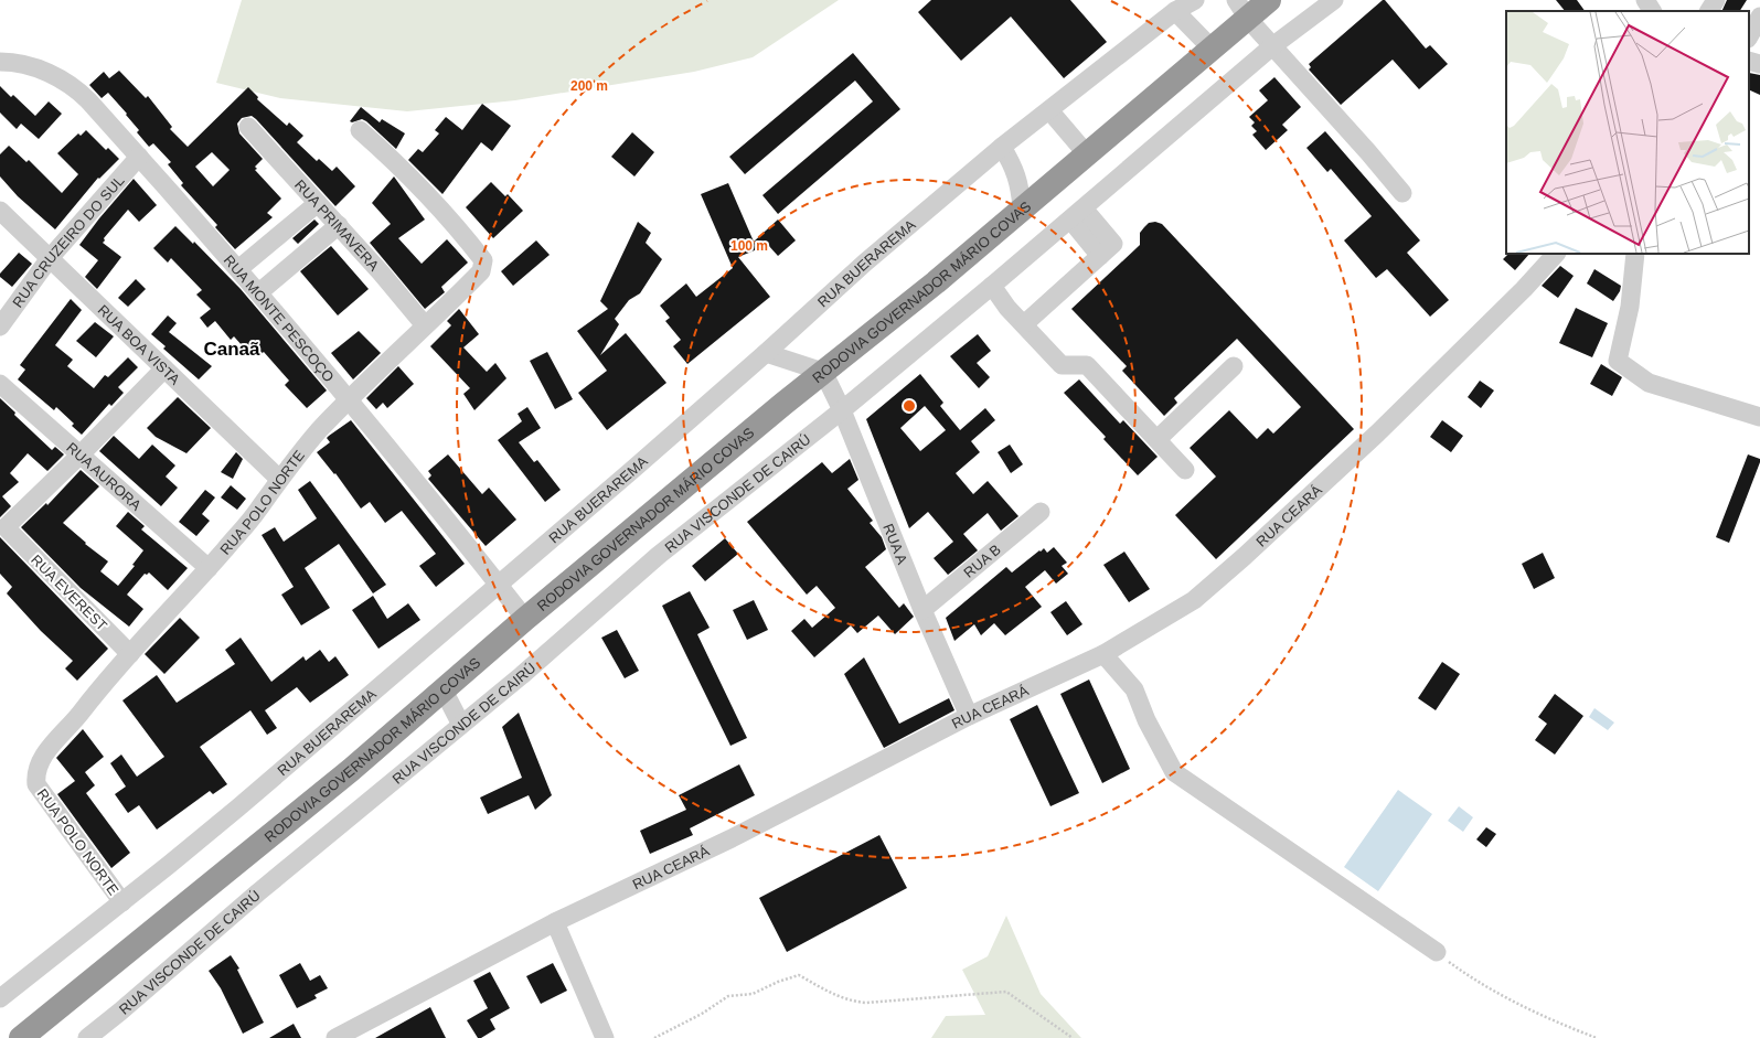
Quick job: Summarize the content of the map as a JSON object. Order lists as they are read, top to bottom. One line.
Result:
{"streets":{"highway":["RODOVIA GOVERNADOR MÁRIO COVAS"],"street":["RUA PRIMAVERA","RUA CRUZEIRO DO SUL","RUA BUERAREMA","RUA MONTE PESCOÇO","RUA BOA VISTA","RUA AURORA","RUA VISCONDE DE CAIRÚ","RUA POLO NORTE","RUA CEARÁ","RUA A","RUA B","RUA EVEREST"]},"crossings":[["RUA PRIMAVERA","RUA POLO NORTE"],["RUA CRUZEIRO DO SUL","RUA MONTE PESCOÇO"],["RUA CRUZEIRO DO SUL","RUA BOA VISTA"],["RUA BUERAREMA","RUA MONTE PESCOÇO"],["RUA BUERAREMA","RUA POLO NORTE"],["RODOVIA GOVERNADOR MÁRIO COVAS","RUA MONTE PESCOÇO"],["RODOVIA GOVERNADOR MÁRIO COVAS","RUA A"],["RUA MONTE PESCOÇO","RUA POLO NORTE"],["RUA BOA VISTA","RUA POLO NORTE"],["RUA AURORA","RUA POLO NORTE"],["RUA AURORA","RUA EVEREST"],["RUA VISCONDE DE CAIRÚ","RUA A"],["RUA POLO NORTE","RUA EVEREST"],["RUA CEARÁ","RUA A"],["RUA A","RUA B"]],"districts":["Canaã"],"rings":["200 m","100 m"]}
